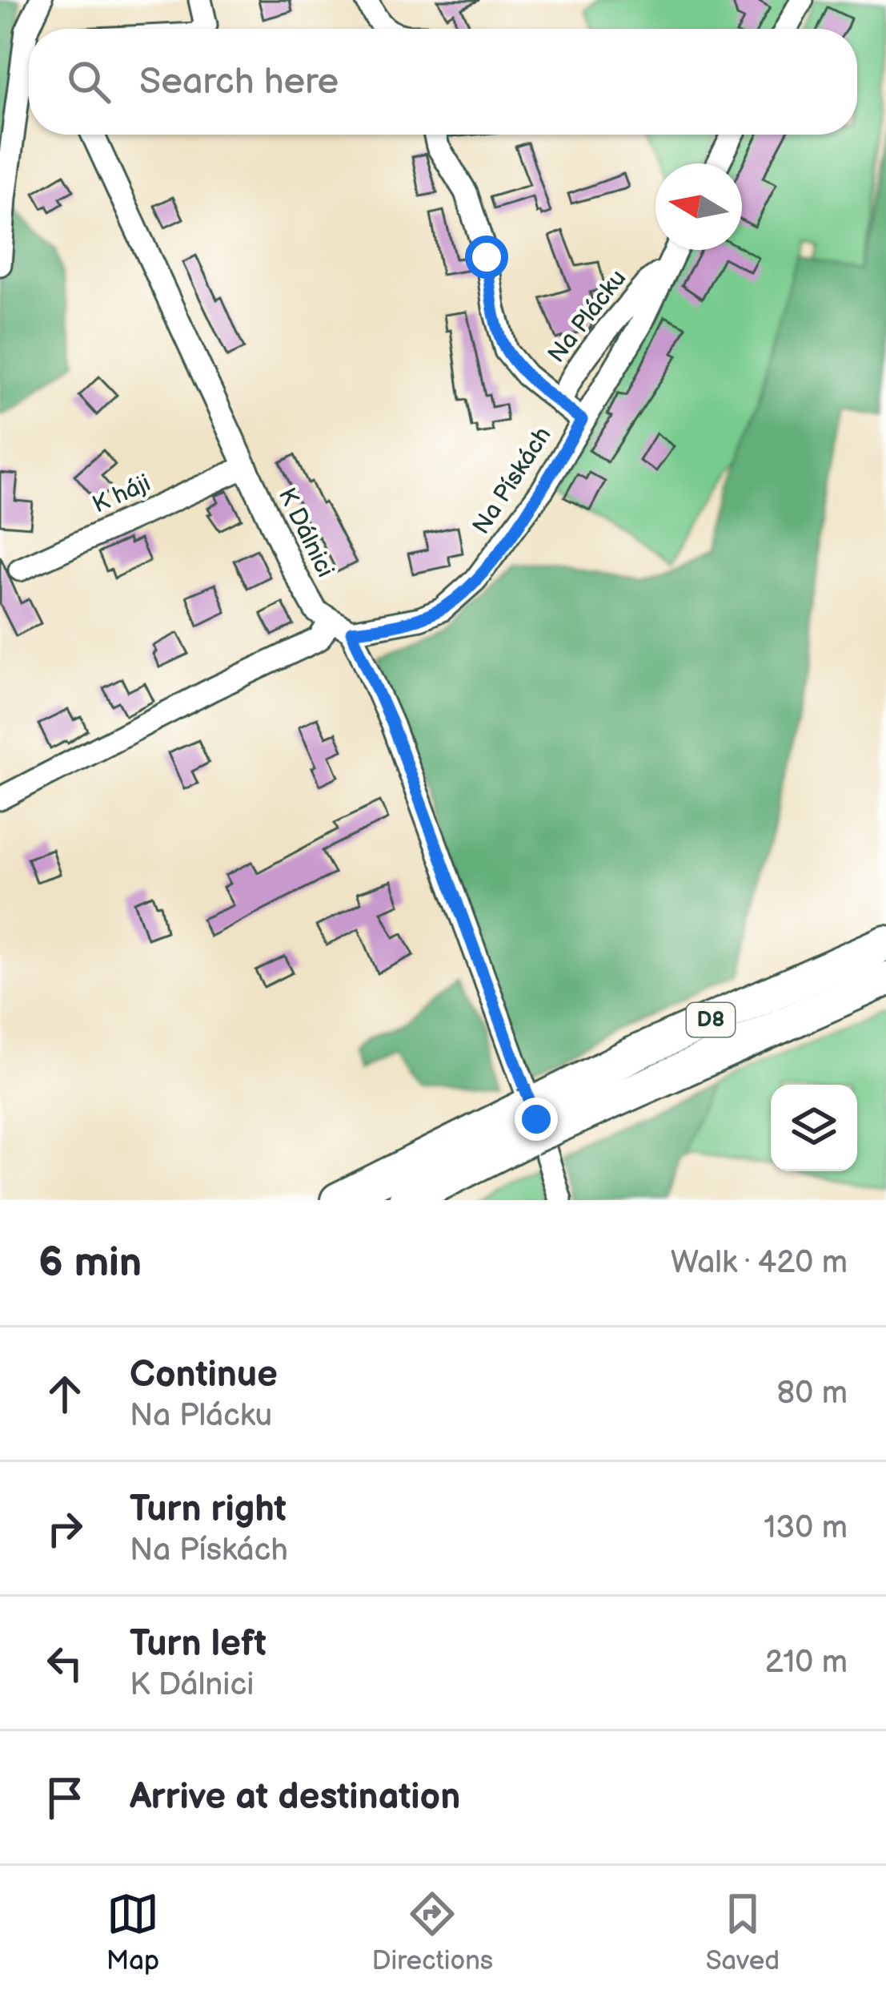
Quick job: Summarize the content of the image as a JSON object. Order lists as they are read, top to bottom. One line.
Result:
{"streets":{"highway":["D8"],"street":["Na Plácku","Na Pískách","K háji","K Dálnici"]},"crossings":[["Na Plácku","Na Pískách"],["K háji","K Dálnici"]],"north":"left","page":{"search":"Search here","heading":["6 min","Walk · 420 m"],"list":[["Continue","Na Plácku","80 m"],["Turn right","Na Pískách","130 m"],["Turn left","K Dálnici","210 m"],"Arrive at destination"],"nav":["Map","Directions","Saved"]}}
